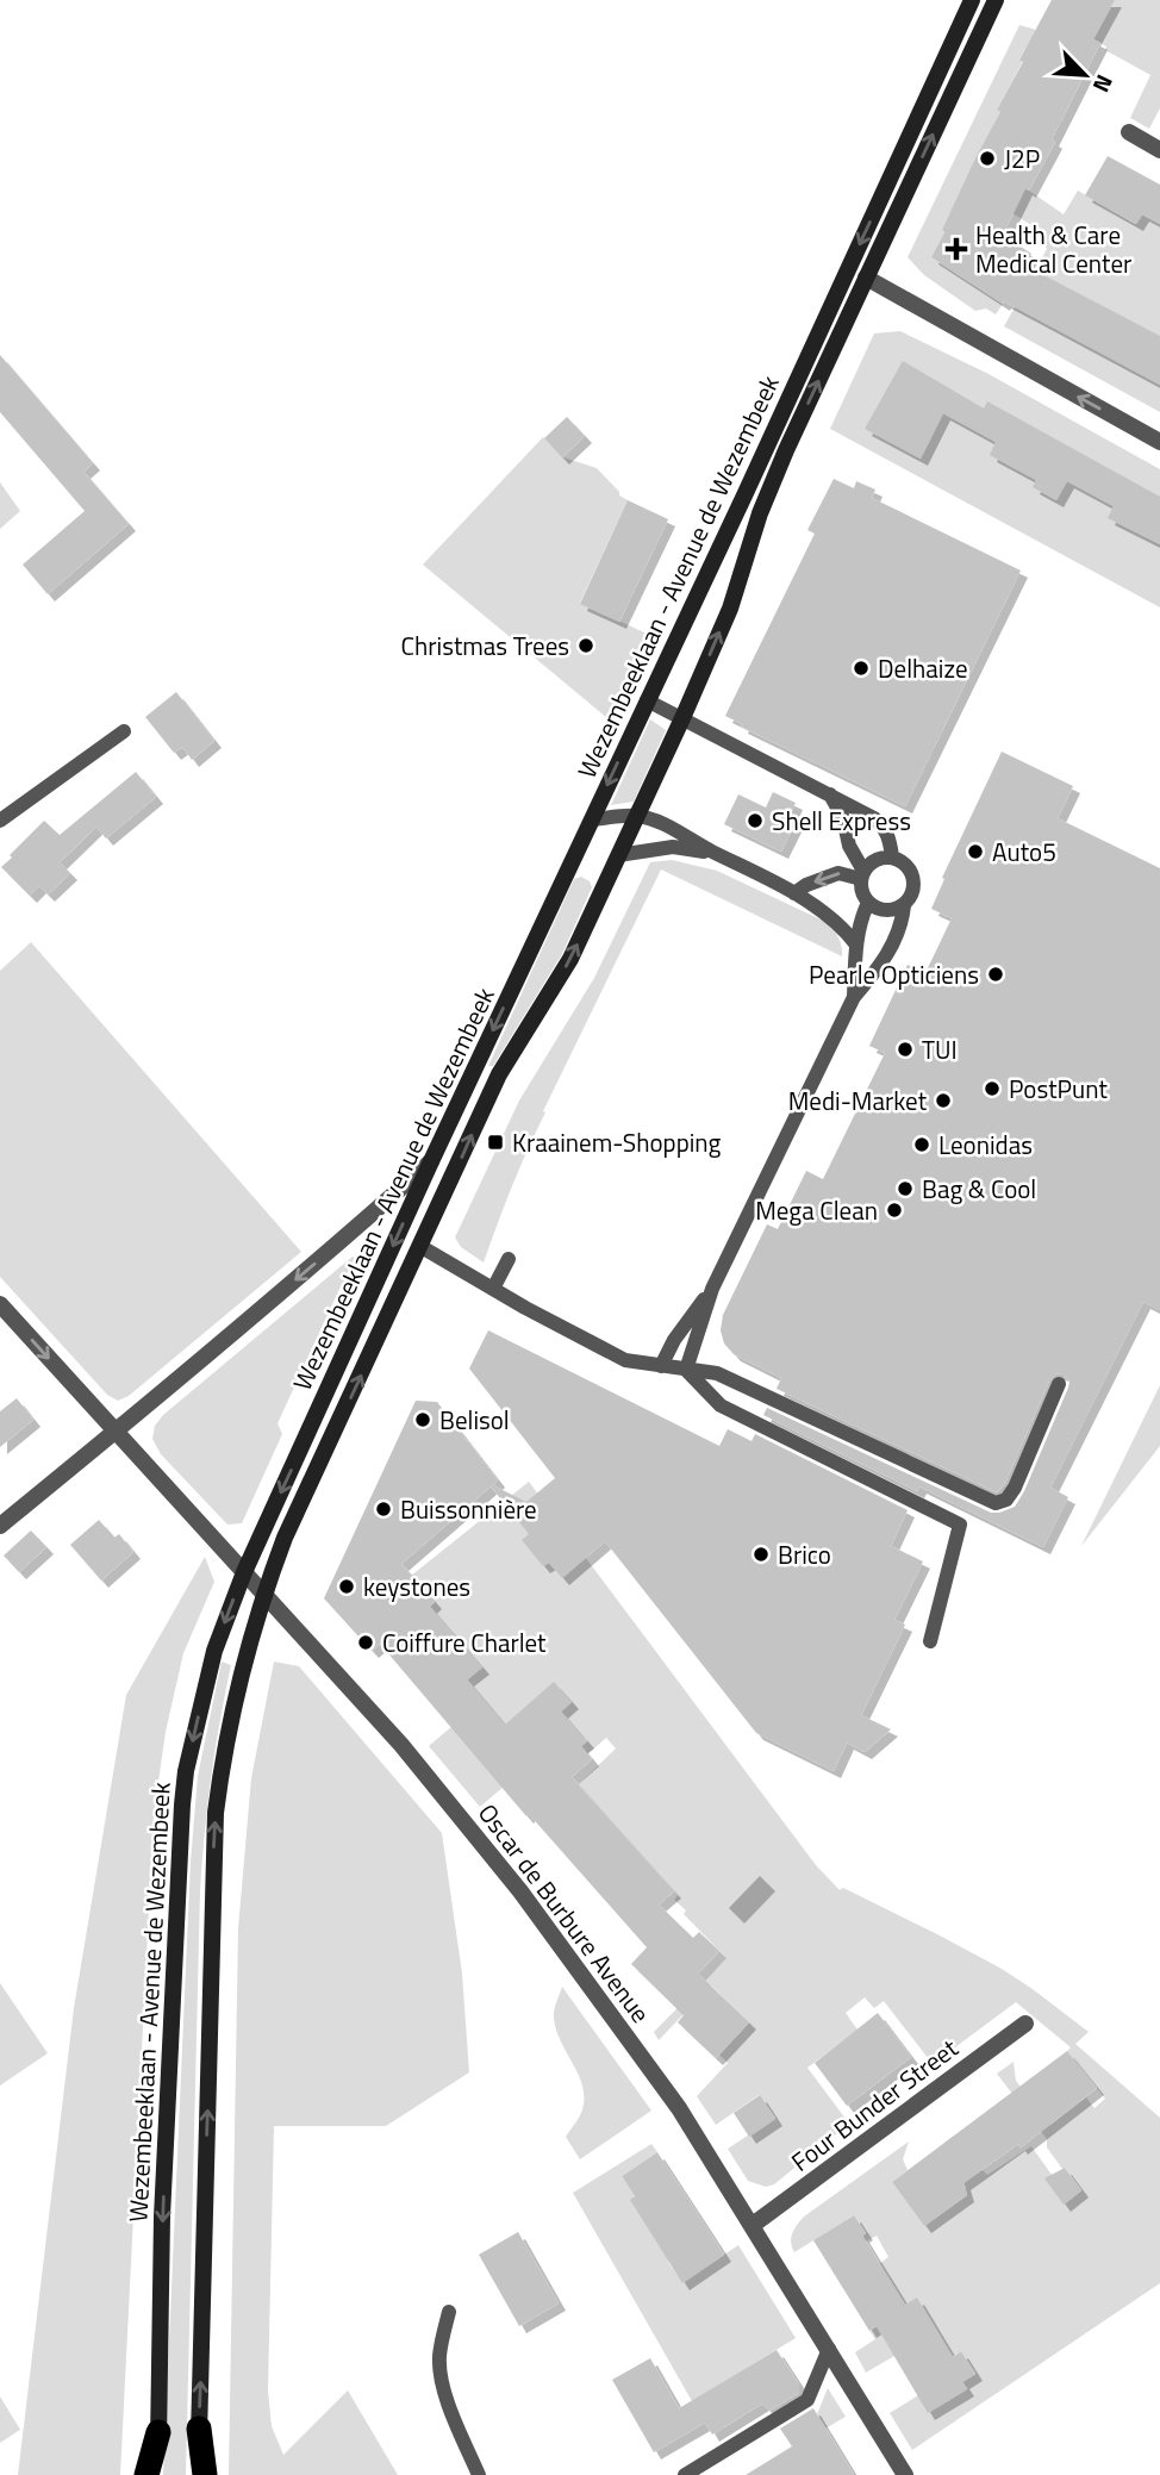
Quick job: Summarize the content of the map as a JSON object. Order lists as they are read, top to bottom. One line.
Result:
{"streets":{"main road":["Wezembeeklaan - Avenue de Wezembeek"],"street":["Oscar de Burbure Avenue","Four Bunder Street"]},"crossings":[["Wezembeeklaan - Avenue de Wezembeek","Oscar de Burbure Avenue"],["Oscar de Burbure Avenue","Four Bunder Street"]],"places":{"other":["J2P","Christmas Trees","Delhaize","Shell Express","Auto5","Pearle Opticiens","TUI","PostPunt","Medi-Market","Leonidas","Bag & Cool","Mega Clean","Belisol","Buissonnière","Brico","keystones","Coiffure Charlet"],"health":["Health & Care Medical Center"],"transit":["Kraainem-Shopping"]},"north":"bottom right"}
